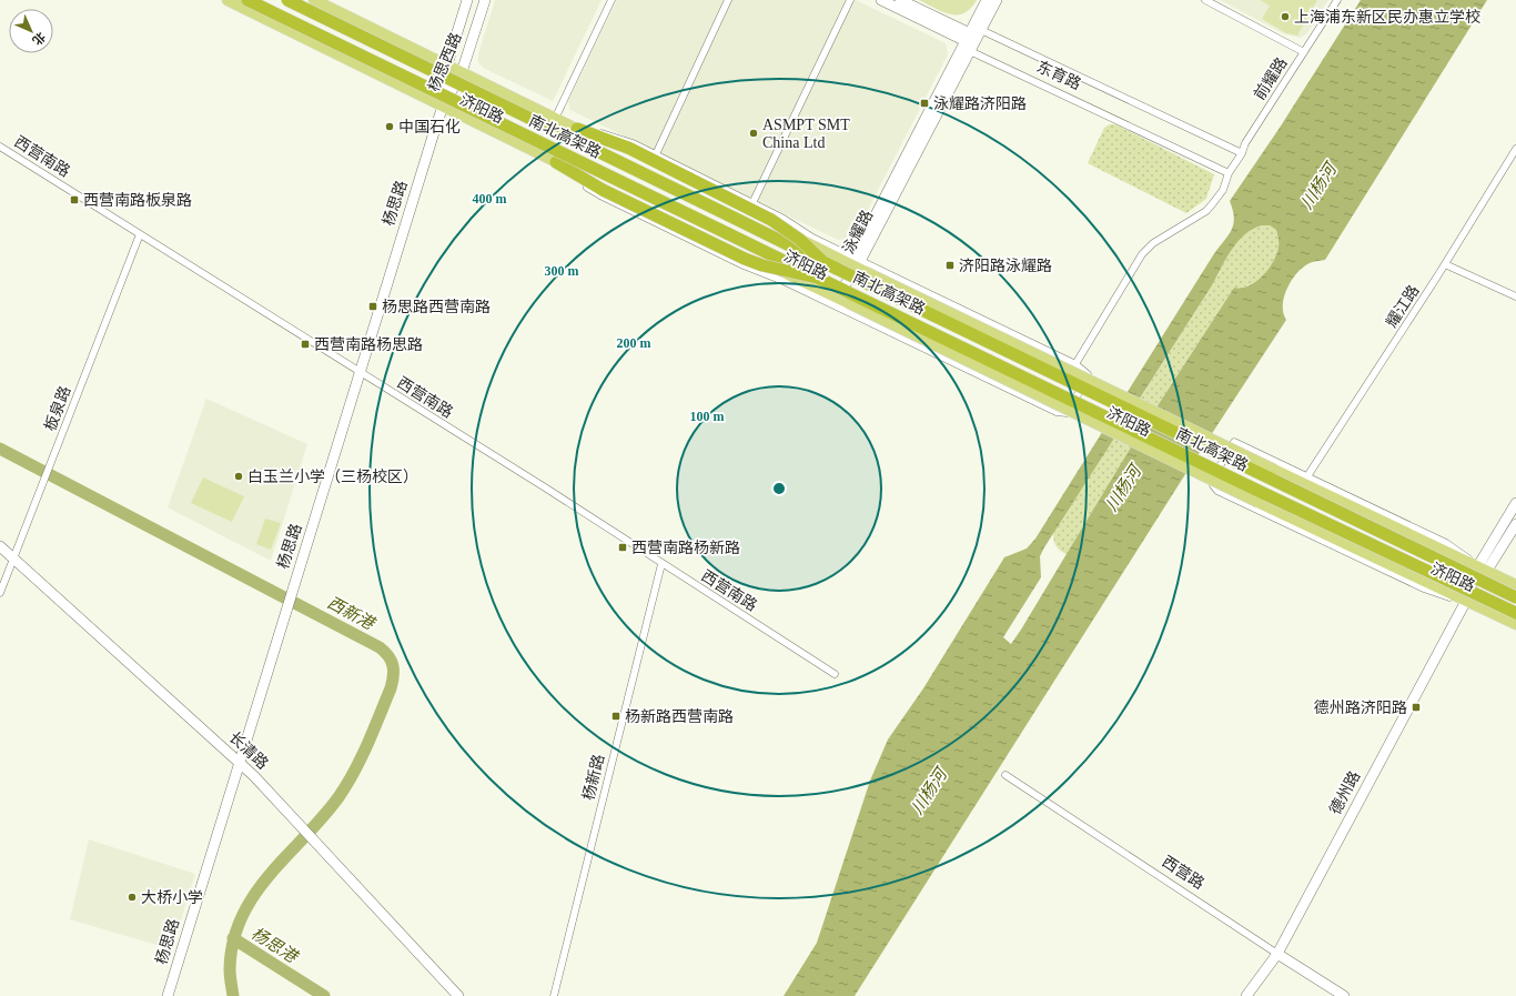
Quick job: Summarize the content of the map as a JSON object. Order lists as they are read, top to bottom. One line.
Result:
{"streets":{"highway":["南北高架路"],"main road":["济阳路"],"street":["杨思西路","东育路","前耀路","西营南路","杨思路","泳耀路","耀江路","板泉路","长清路","杨新路","德州路","西营路"]},"crossings":[["杨思西路","济阳路"],["杨思西路","杨思路"],["东育路","前耀路"],["东育路","泳耀路"],["济阳路","杨思路"],["济阳路","泳耀路"],["济阳路","德州路"],["西营南路","杨思路"],["西营南路","板泉路"],["西营南路","杨新路"],["杨思路","长清路"],["板泉路","长清路"],["德州路","西营路"]],"water":["川杨河","西新港","杨思港"],"places":{"other":["上海浦东新区民办惠立学校","中国石化","ASMPT SMT China Ltd","白玉兰小学（三杨校区）","大桥小学"],"transit":["泳耀路济阳路","西营南路板泉路","济阳路泳耀路","杨思路西营南路","西营南路杨思路","西营南路杨新路","德州路济阳路","杨新路西营南路"]},"north":"bottom right","rings":["400 m","300 m","200 m","100 m"]}
